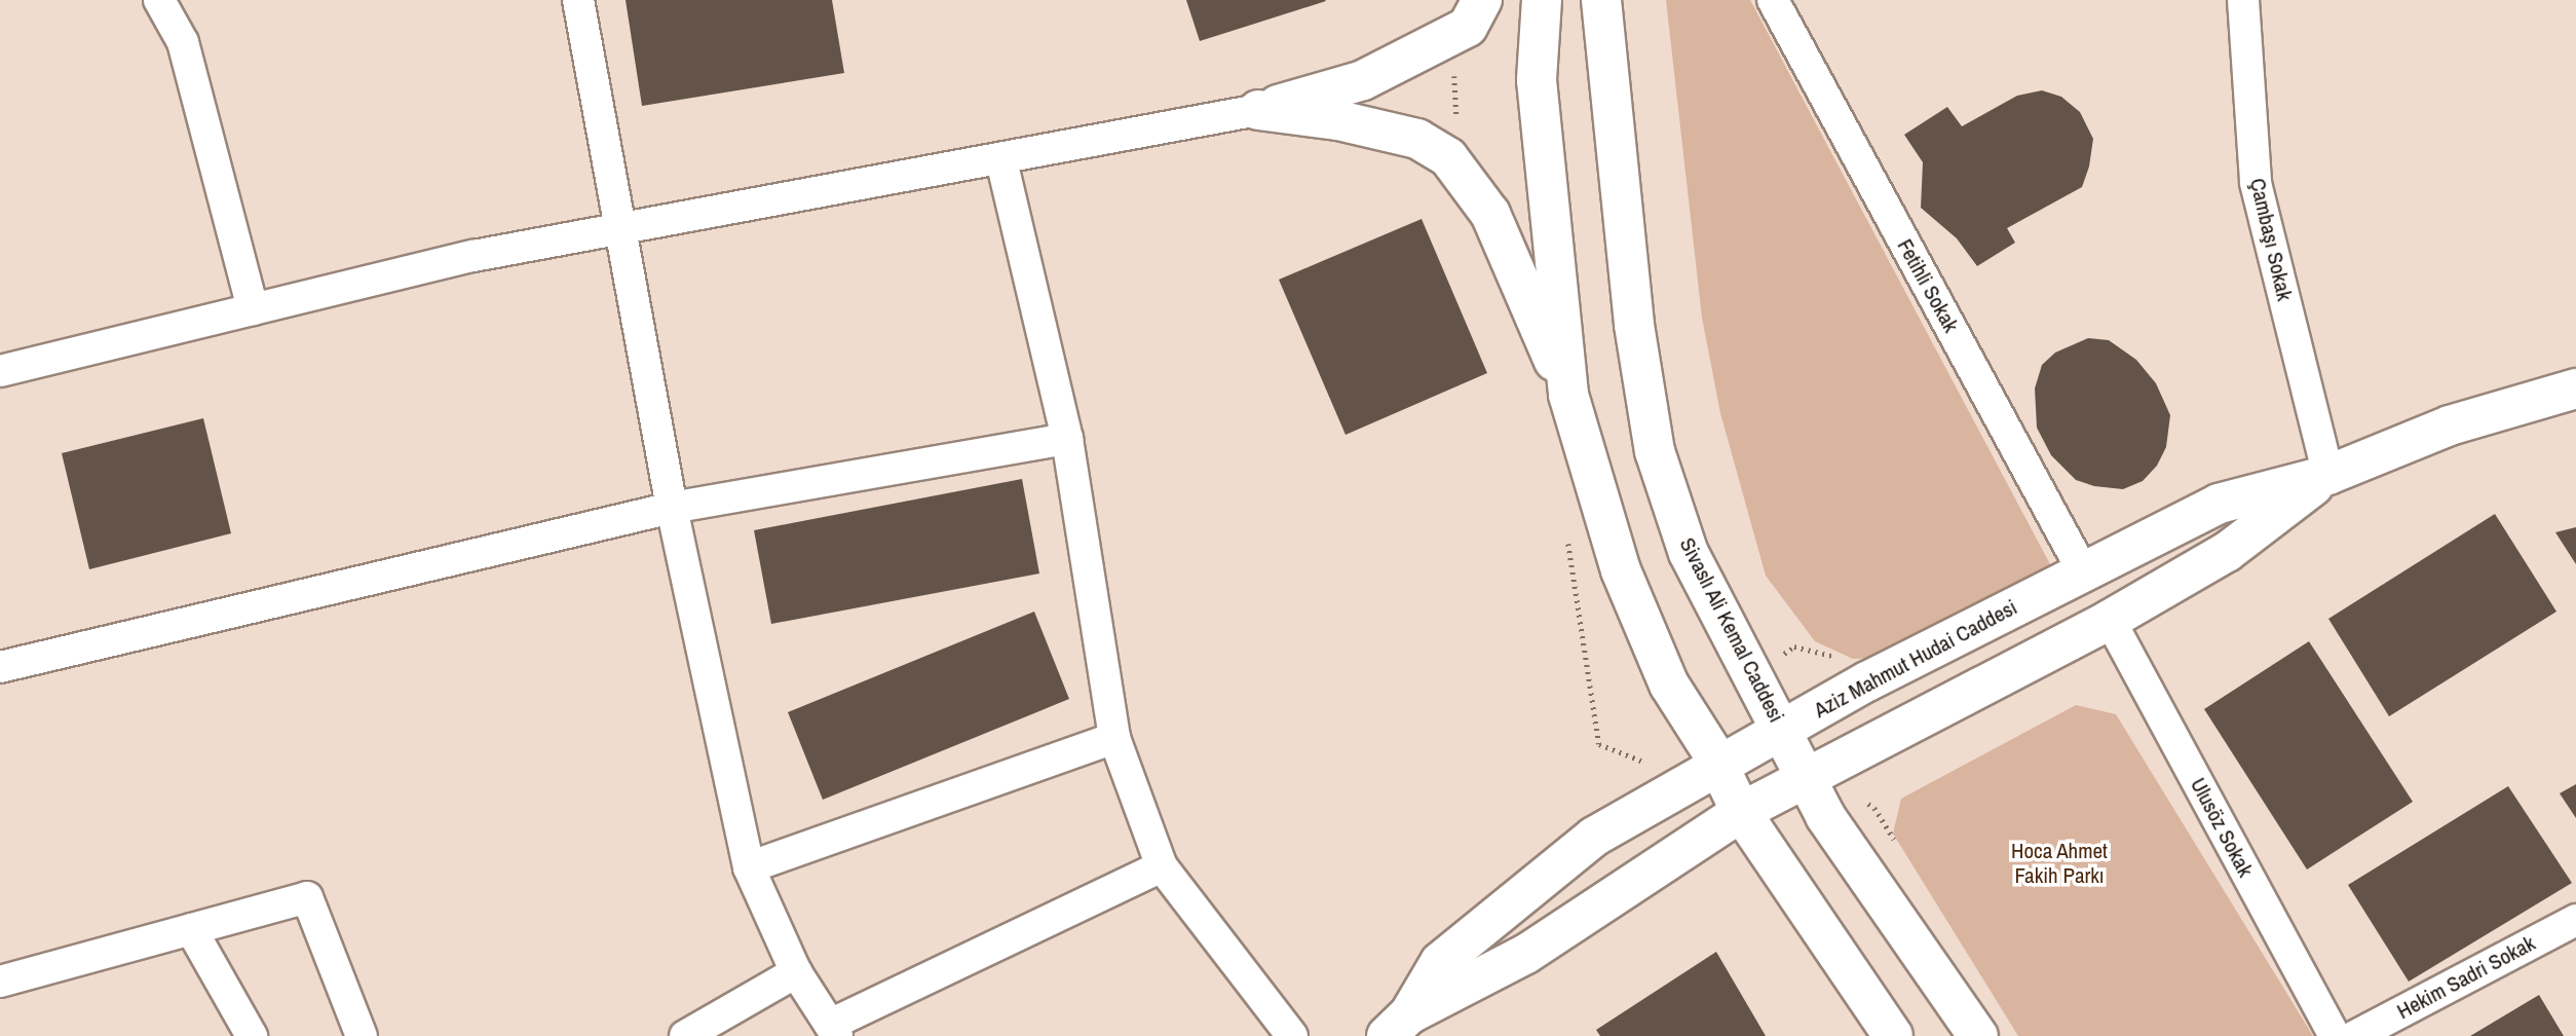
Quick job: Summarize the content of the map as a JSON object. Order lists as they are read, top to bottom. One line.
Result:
{"streets":{"main road":["Sivaslı Ali Kemal Caddesi","Aziz Mahmut Hudai Caddesi"],"street":["Çambaşı Sokak","Fetihli Sokak","Ulusöz Sokak","Hekim Sadri Sokak"]},"crossings":[["Çambaşı Sokak","Aziz Mahmut Hudai Caddesi"],["Fetihli Sokak","Aziz Mahmut Hudai Caddesi"],["Sivaslı Ali Kemal Caddesi","Aziz Mahmut Hudai Caddesi"],["Aziz Mahmut Hudai Caddesi","Ulusöz Sokak"]],"parks":["Hoca Ahmet Fakih Parkı"]}
